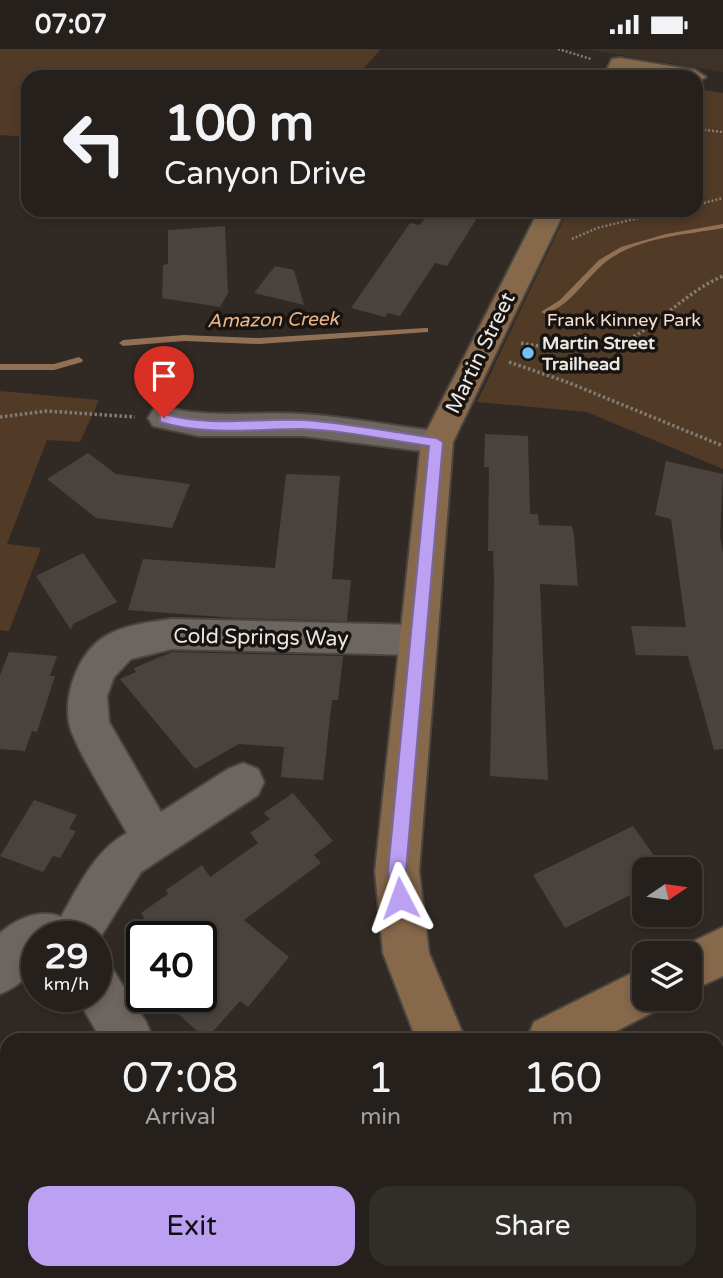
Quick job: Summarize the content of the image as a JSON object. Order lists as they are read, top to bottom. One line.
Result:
{"streets":{"street":["Martin Street","Cold Springs Way"]},"crossings":[["Martin Street","Cold Springs Way"]],"water":["Amazon Creek"],"parks":["Frank Kinney Park"],"places":["Martin Street Trailhead"],"north":"right","page":{"status":"07:07","turn":["100 m","Canyon Drive"],"speed":"29 km/h","limit":"40","eta":["07:08","Arrival","1","min","160","m"],"buttons":["Exit","Share"]}}
